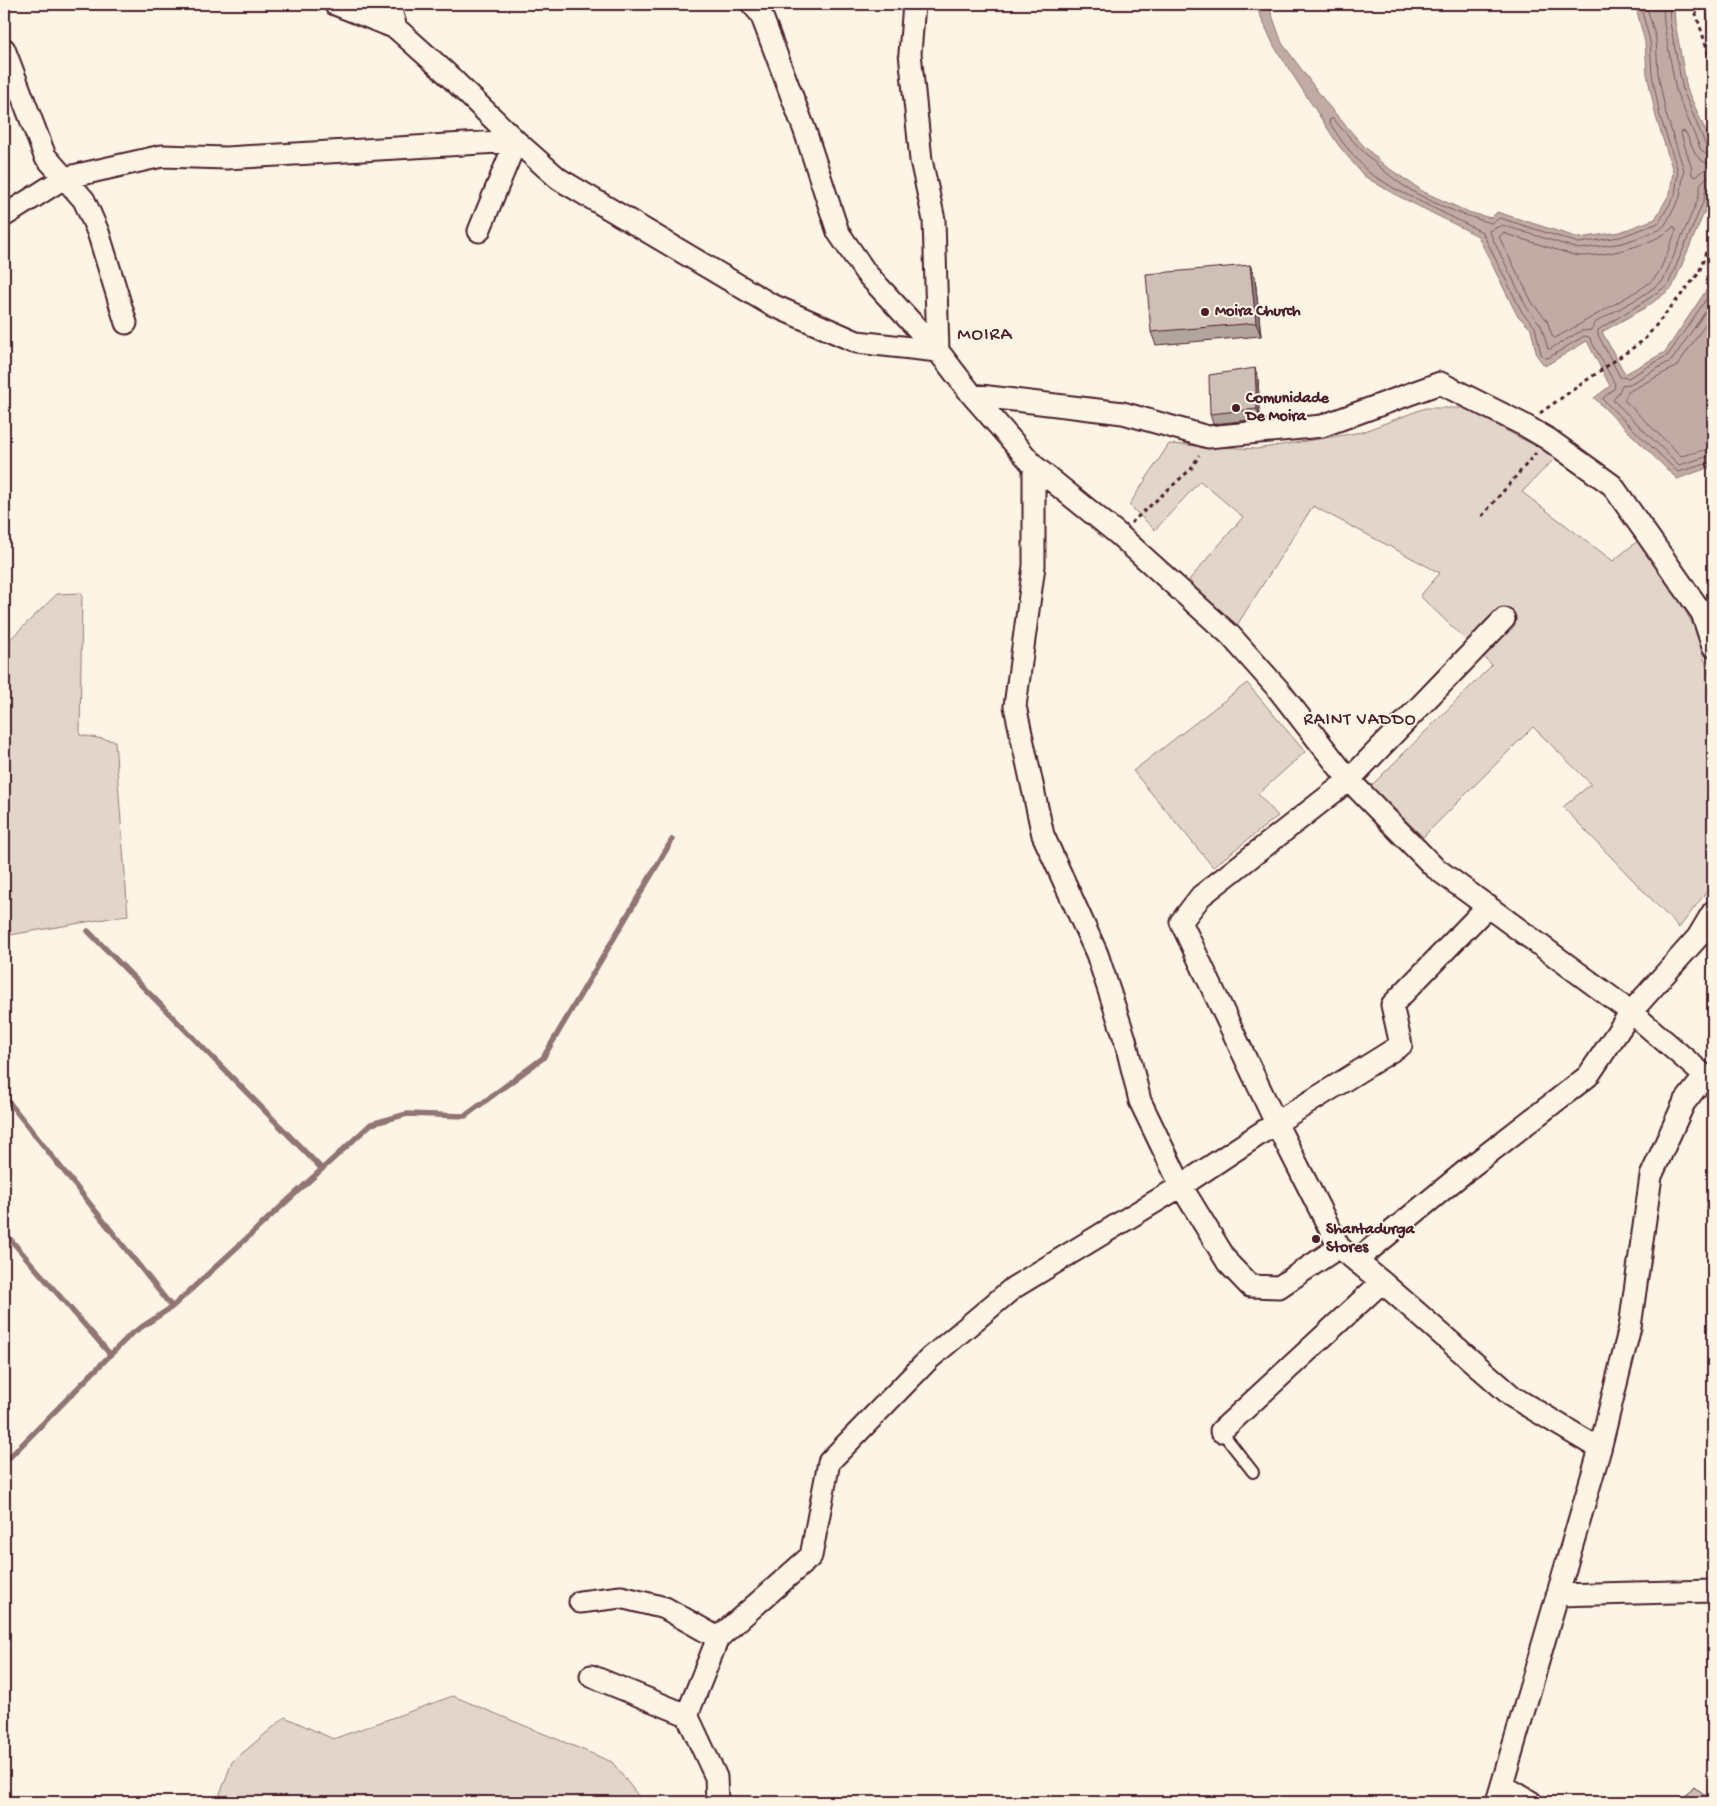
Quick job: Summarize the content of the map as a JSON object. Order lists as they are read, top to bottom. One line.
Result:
{"districts":["MOIRA","RAINT VADDO"],"places":["Moira Church","Comunidade De Moira","Shantadurga Stores"]}
